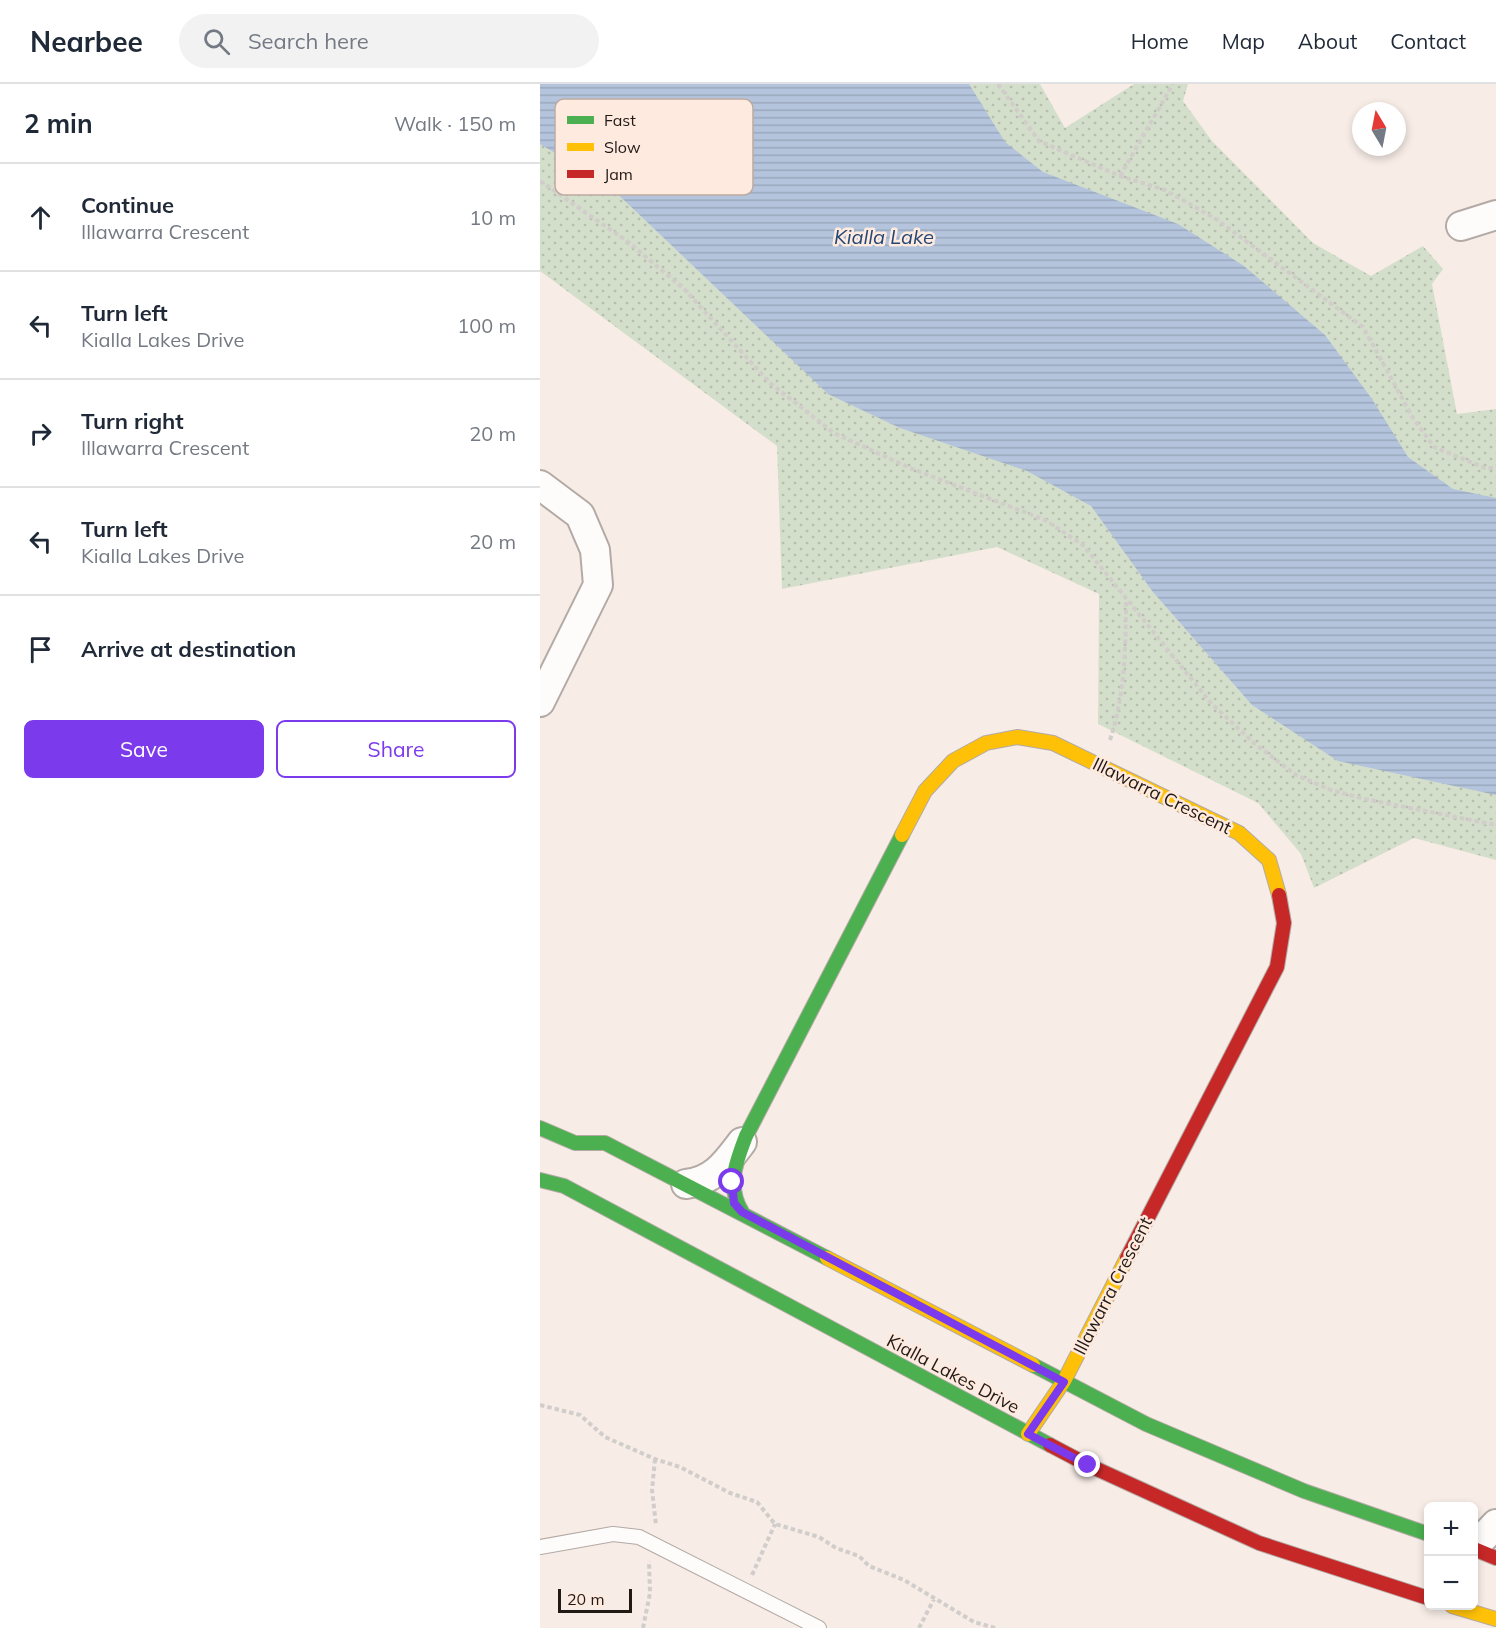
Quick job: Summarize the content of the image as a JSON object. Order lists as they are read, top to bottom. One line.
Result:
{"streets":{"street":["Illawarra Crescent","Kialla Lakes Drive"]},"crossings":[["Illawarra Crescent","Kialla Lakes Drive"]],"water":["Kialla Lake"],"legend":["Fast","Slow","Jam"],"scale_bar":"20 m","north":"top","page":{"header":"Nearbee","search":"Search here","nav":["Home","Map","About","Contact"],"heading":["2 min","Walk · 150 m"],"list":[["Continue","Illawarra Crescent","10 m"],["Turn left","Kialla Lakes Drive","100 m"],["Turn right","Illawarra Crescent","20 m"],["Turn left","Kialla Lakes Drive","20 m"],"Arrive at destination"],"buttons":["Save","Share"],"map_buttons":["+","−"],"scale":"20 m"}}
